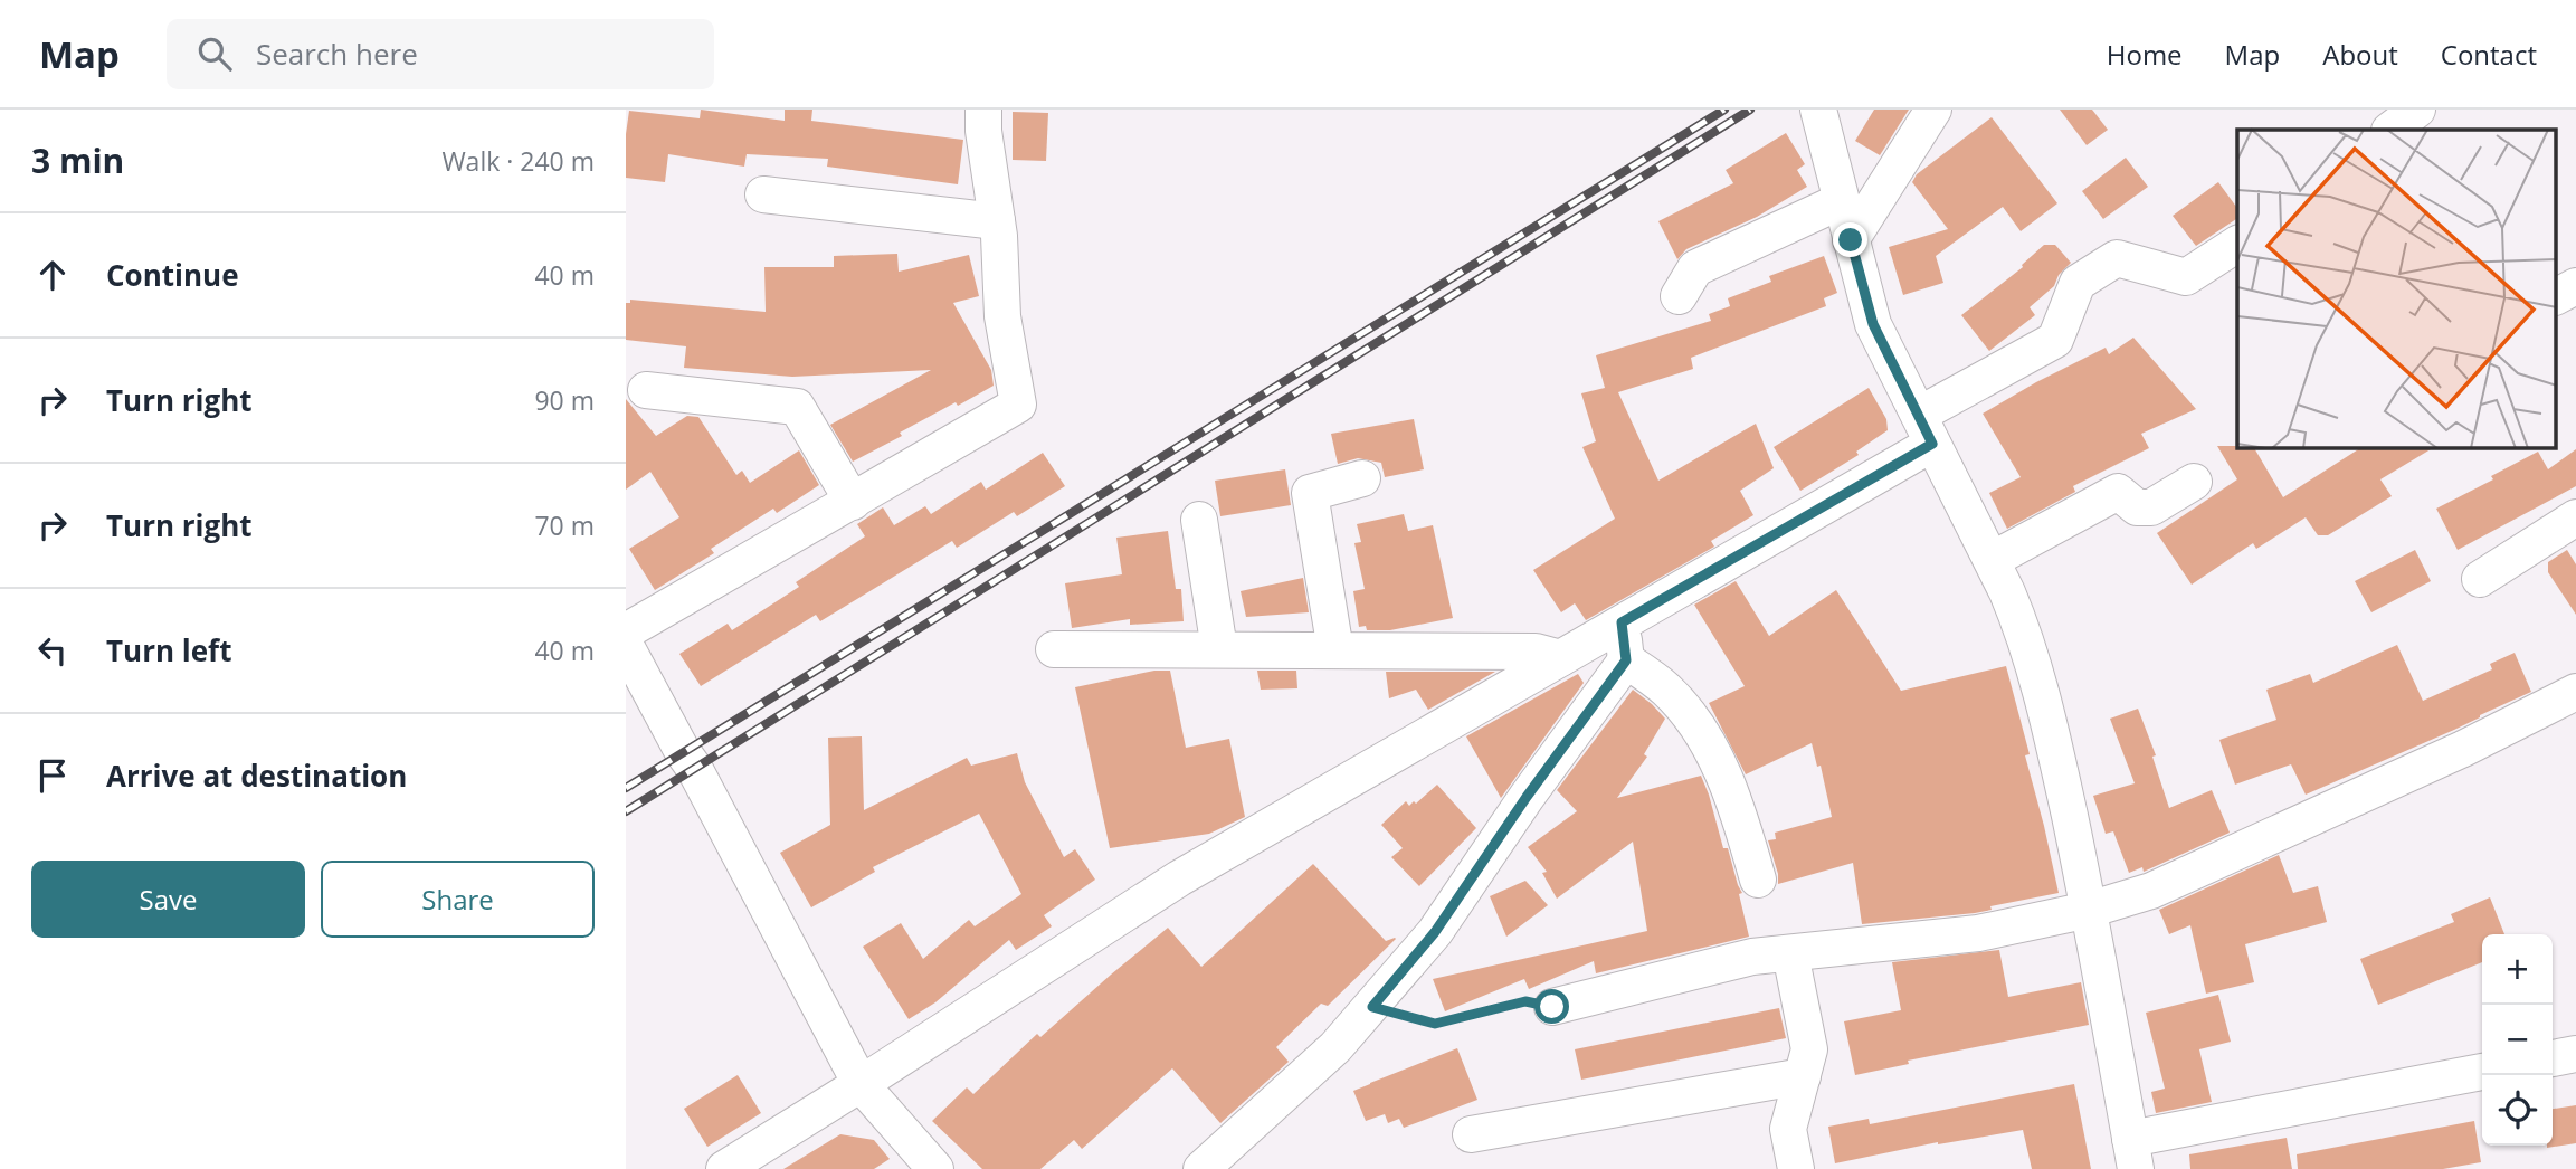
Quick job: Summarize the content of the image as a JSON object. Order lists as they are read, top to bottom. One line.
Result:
{"page":{"header":"Map","search":"Search here","nav":["Home","Map","About","Contact"],"heading":["3 min","Walk · 240 m"],"list":[["Continue","40 m"],["Turn right","90 m"],["Turn right","70 m"],["Turn left","40 m"],"Arrive at destination"],"buttons":["Save","Share"],"map_buttons":["+","−"]}}
